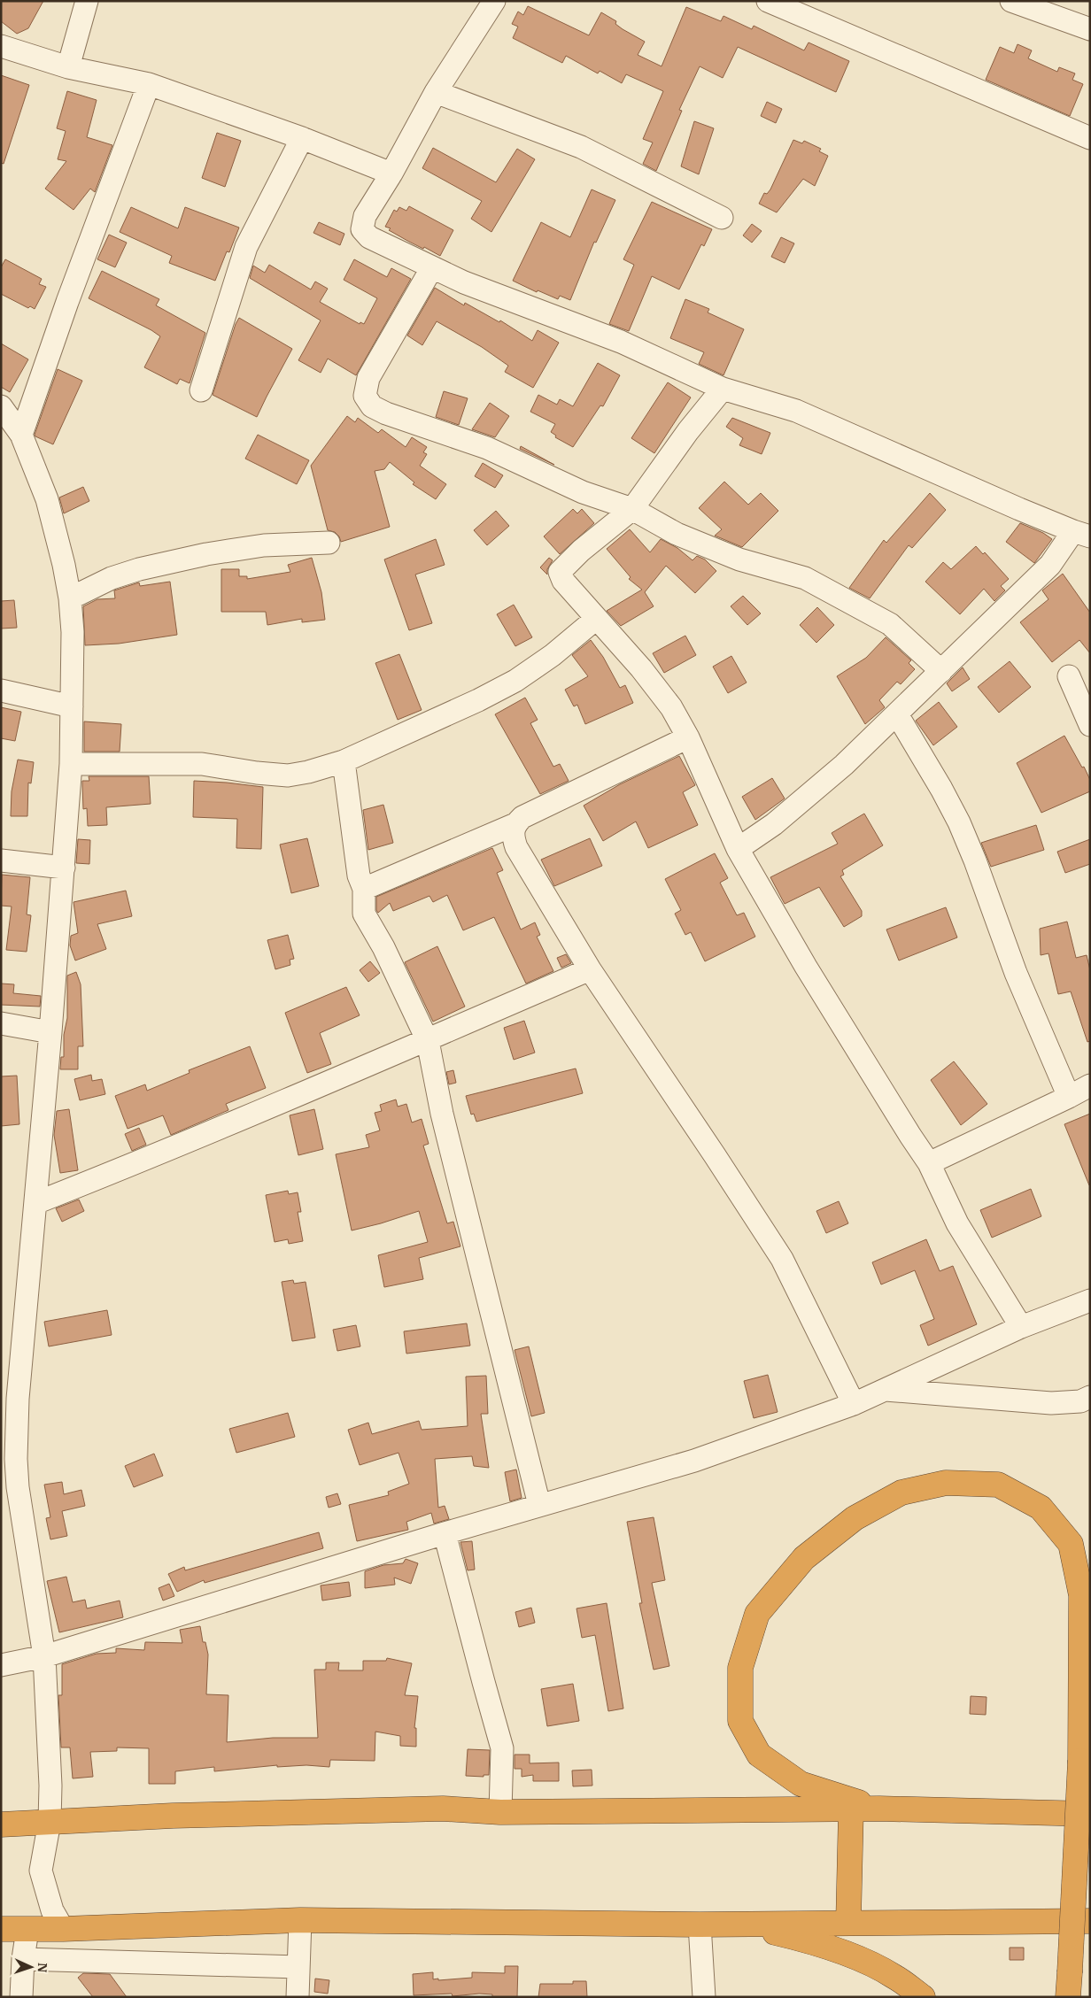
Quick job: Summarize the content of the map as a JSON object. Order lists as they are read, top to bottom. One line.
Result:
{"north":"right"}
